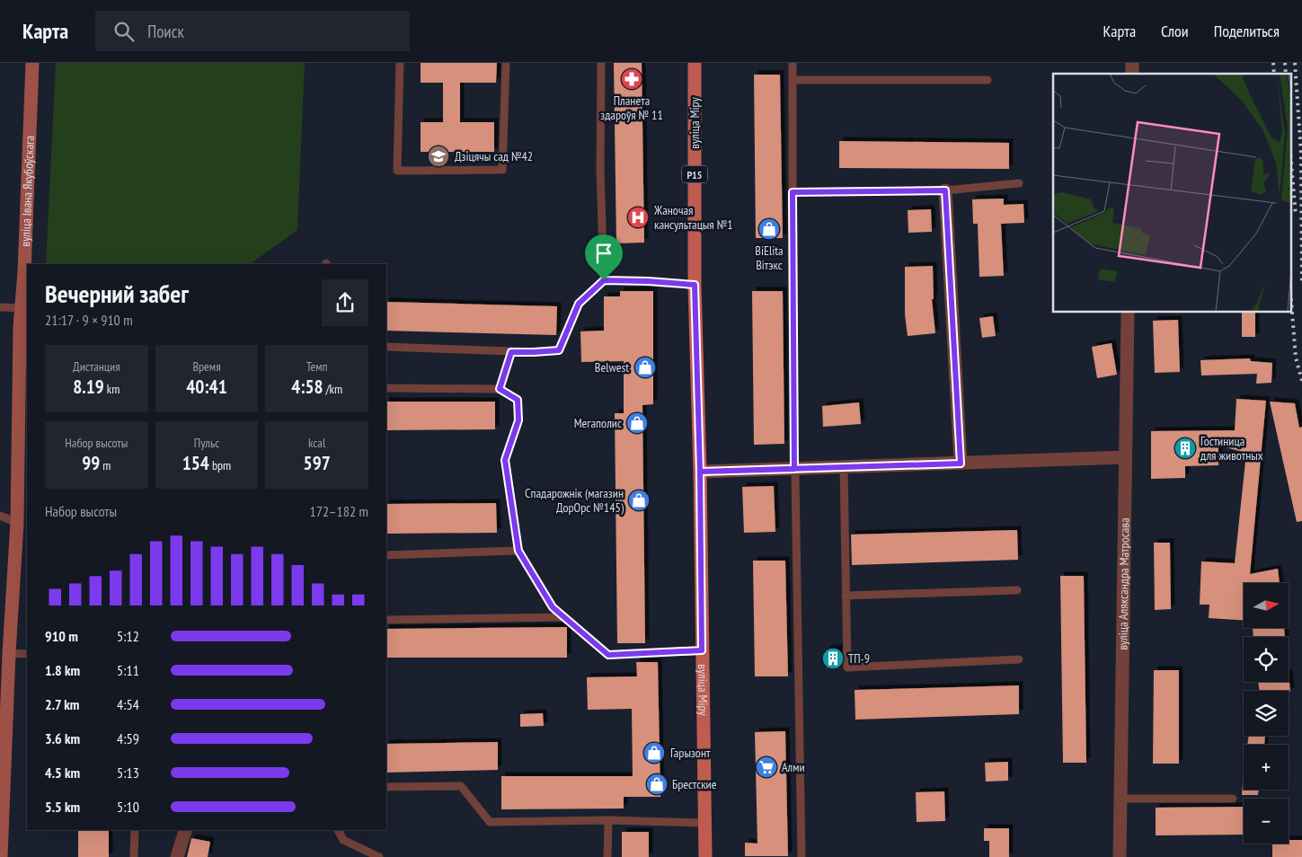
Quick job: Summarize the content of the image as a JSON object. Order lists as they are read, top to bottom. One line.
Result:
{"streets":{"main road":["вуліца Міру","Р15"],"street":["вуліца Івана Якубоўскага","вуліца Аляксандра Матросава"]},"places":{"pharmacy":["Планета здароўя № 11"],"school or university":["Дзіцячы сад №42"],"hospital":["Жаночая кансультацыя №1"],"shop":["ВiElita Вітэкс","Belwest","Мегаполис","Спадарожнік (магазин ДорОрс №145)","Гарызонт","Брестские"],"building":["Гостиница для животных","ТП-9"],"supermarket":["Алми"]},"north":"right","page":{"header":"Карта","search":"Поиск","nav":["Карта","Слои","Поделиться"],"heading":["Вечерний забег","21:17 · 9 × 910 m"],"stats":[["Дистанция","8.19 km"],["Время","40:41"],["Темп","4:58 /km"],["Набор высоты","99 m"],["Пульс","154 bpm"],["kcal","597"]],"chart":["Набор высоты","172–182 m"],"map_buttons":["+","−"],"list":[{"name":"910 m","note":"5:12"},{"name":"1.8 km","note":"5:11"},{"name":"2.7 km","note":"4:54"},{"name":"3.6 km","note":"4:59"},{"name":"4.5 km","note":"5:13"},{"name":"5.5 km","note":"5:10"}]}}
